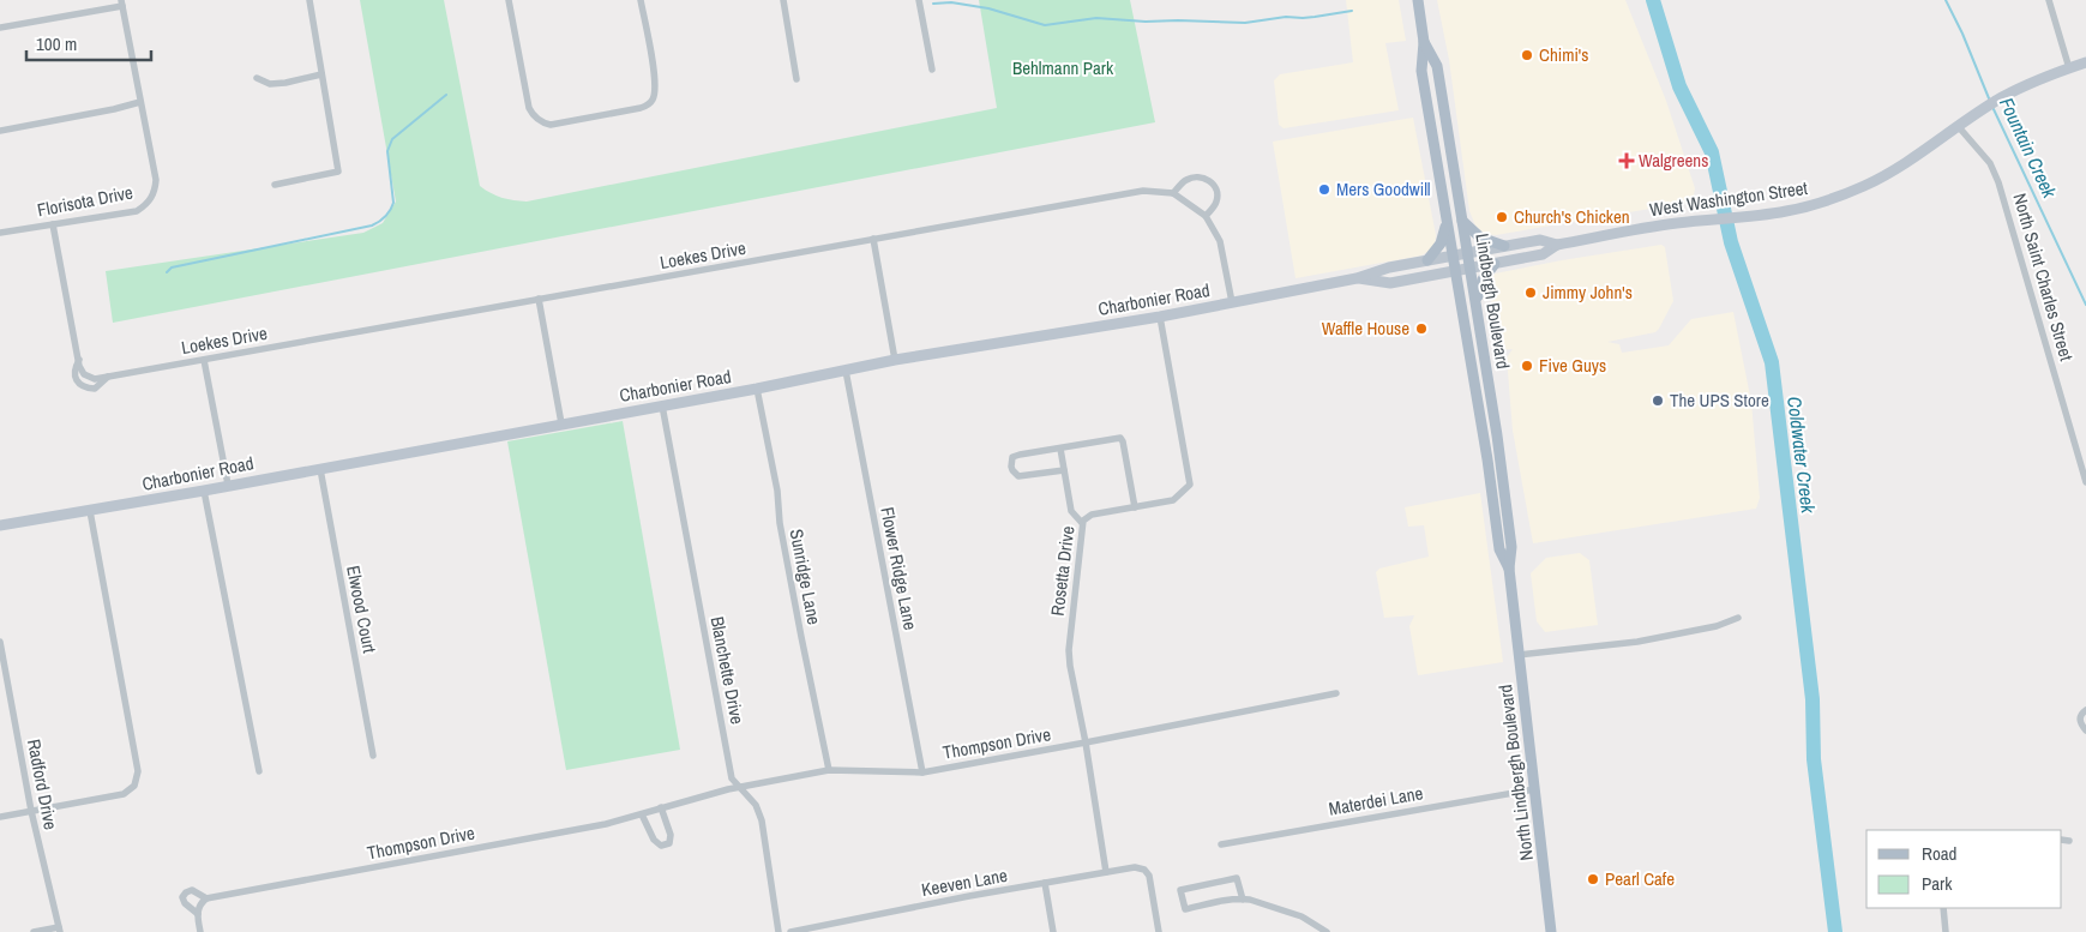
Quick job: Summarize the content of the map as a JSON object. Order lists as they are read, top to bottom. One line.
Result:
{"streets":{"main road":["West Washington Street","Charbonier Road","Lindbergh Boulevard","North Lindbergh Boulevard"],"street":["Florisota Drive","Loekes Drive","North Saint Charles Street","Flower Ridge Lane","Rosetta Drive","Sunridge Lane","Elwood Court","Blanchette Drive","Thompson Drive","Radford Drive","Materdei Lane","Keeven Lane"]},"crossings":[["West Washington Street","North Saint Charles Street"],["West Washington Street","Charbonier Road"],["West Washington Street","Lindbergh Boulevard"],["Florisota Drive","Loekes Drive"],["Charbonier Road","Lindbergh Boulevard"],["Charbonier Road","Flower Ridge Lane"],["Charbonier Road","Rosetta Drive"],["Charbonier Road","Sunridge Lane"],["Charbonier Road","Elwood Court"],["Charbonier Road","Blanchette Drive"],["Lindbergh Boulevard","North Lindbergh Boulevard"],["Flower Ridge Lane","Thompson Drive"],["Rosetta Drive","Thompson Drive"],["Rosetta Drive","Keeven Lane"],["Sunridge Lane","Thompson Drive"],["Blanchette Drive","Thompson Drive"],["North Lindbergh Boulevard","Materdei Lane"]],"water":["Fountain Creek","Coldwater Creek"],"parks":["Behlmann Park"],"places":{"other":["Chimi's","Mers Goodwill","Church's Chicken","Jimmy John's","Waffle House","Five Guys","The UPS Store","Pearl Cafe"],"health":["Walgreens"]},"legend":["Road","Park"],"scale_bar":"100 m"}
